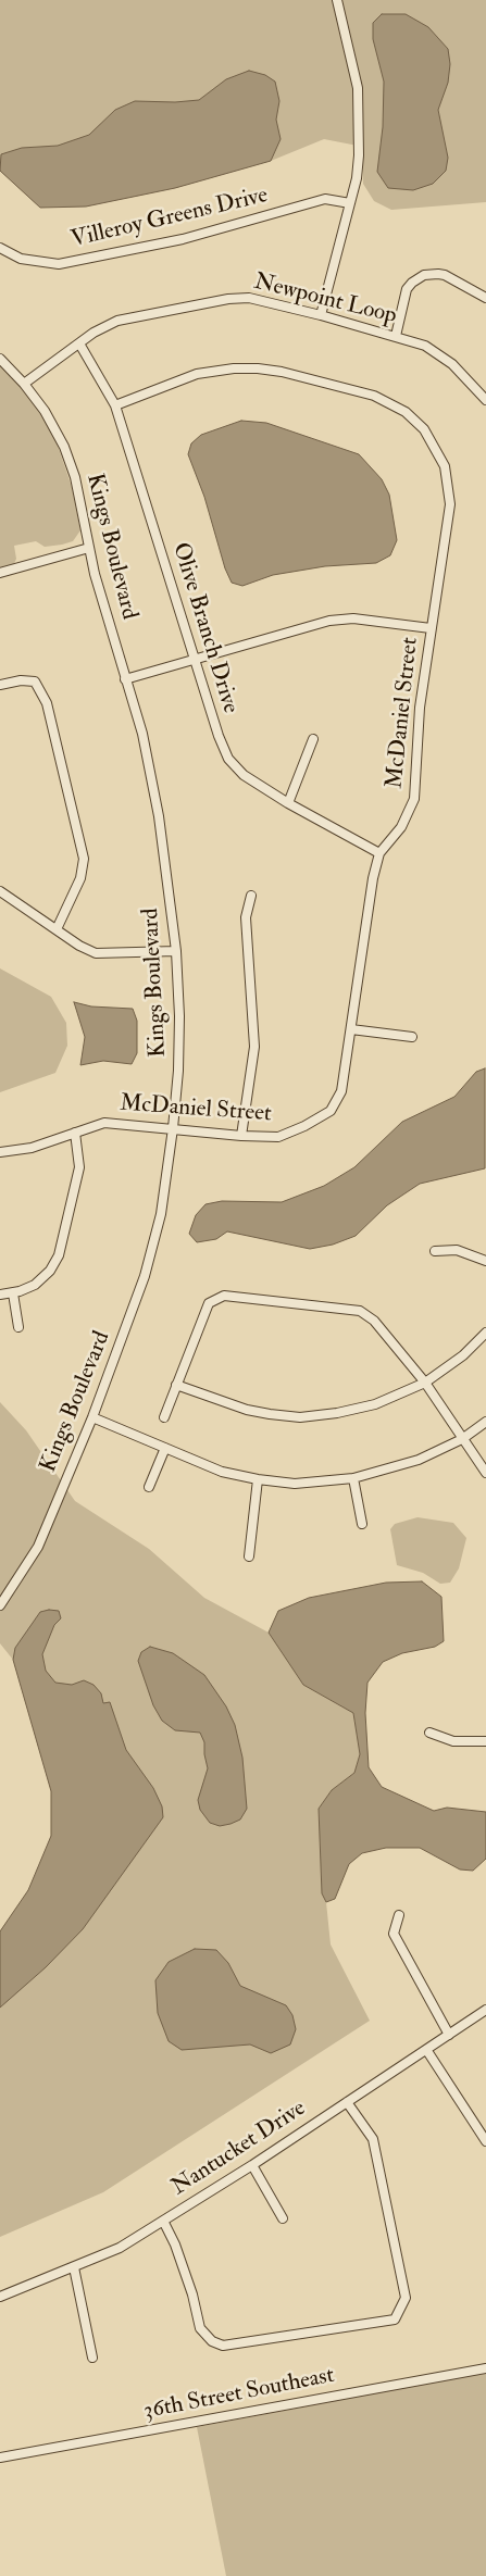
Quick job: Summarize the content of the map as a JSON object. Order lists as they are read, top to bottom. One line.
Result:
{"streets":{"street":["Villeroy Greens Drive","Newpoint Loop","Kings Boulevard","Olive Branch Drive","McDaniel Street","Nantucket Drive","36th Street Southeast"]},"crossings":[["Newpoint Loop","Kings Boulevard"],["Newpoint Loop","Olive Branch Drive"],["Kings Boulevard","McDaniel Street"],["Olive Branch Drive","McDaniel Street"]]}
